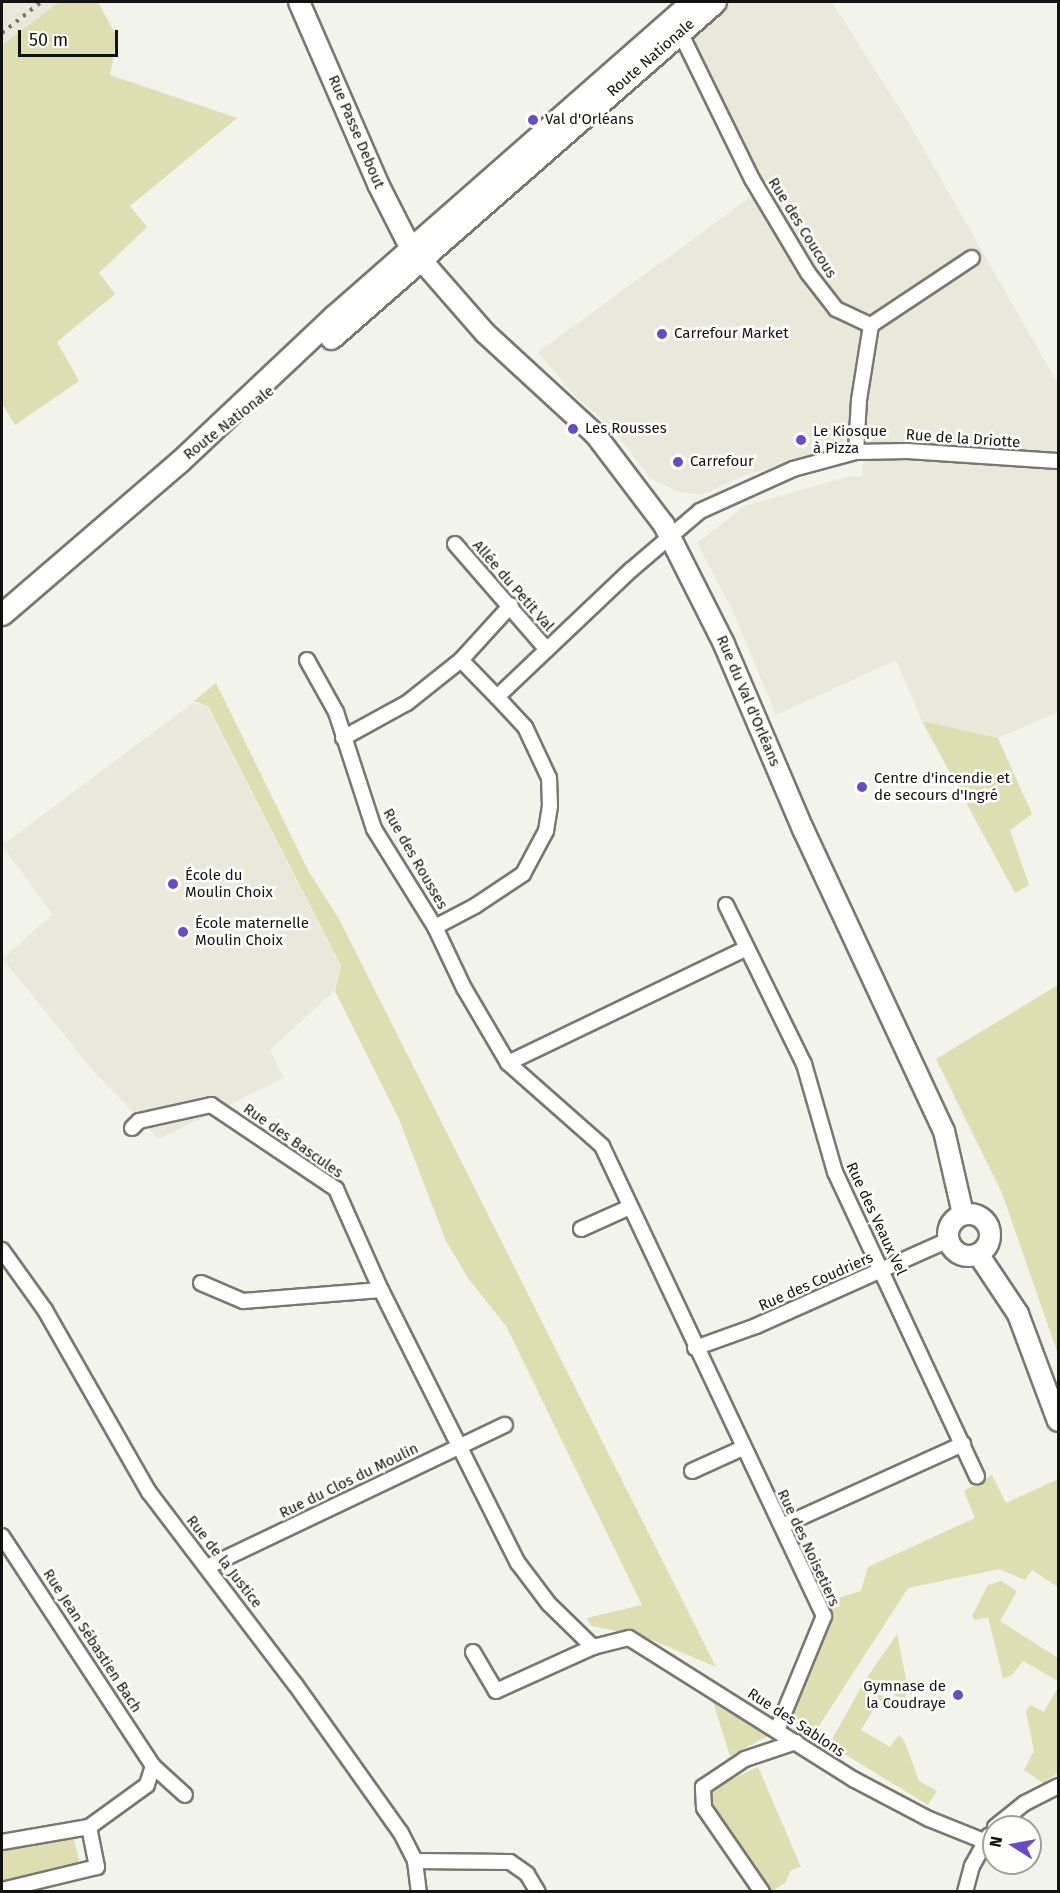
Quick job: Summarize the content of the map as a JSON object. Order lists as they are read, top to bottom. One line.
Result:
{"streets":{"main road":["Route Nationale"],"street":["Rue Passe Debout","Rue des Coucous","Rue de la Driotte","Allée du Petit Val","Rue du Val d'Orléans","Rue des Rousses","Rue des Bascules","Rue des Veaux Vel","Rue des Coudriers","Rue du Clos du Moulin","Rue des Noisetiers","Rue de la Justice","Rue Jean Sébastien Bach","Rue des Sablons"]},"crossings":[["Route Nationale","Rue Passe Debout"],["Route Nationale","Rue des Coucous"],["Route Nationale","Rue du Val d'Orléans"],["Rue Passe Debout","Rue du Val d'Orléans"],["Rue de la Driotte","Rue du Val d'Orléans"],["Rue du Val d'Orléans","Rue des Coudriers"],["Rue des Rousses","Rue des Noisetiers"],["Rue des Bascules","Rue du Clos du Moulin"],["Rue des Veaux Vel","Rue des Coudriers"],["Rue des Coudriers","Rue des Noisetiers"],["Rue du Clos du Moulin","Rue de la Justice"],["Rue des Noisetiers","Rue des Sablons"]],"places":["Val d'Orléans","Carrefour Market","Les Rousses","Le Kiosque à Pizza","Carrefour","Centre d'incendie et de secours d'Ingré","École du Moulin Choix","École maternelle Moulin Choix","Gymnase de la Coudraye"],"scale_bar":"50 m","north":"left"}
